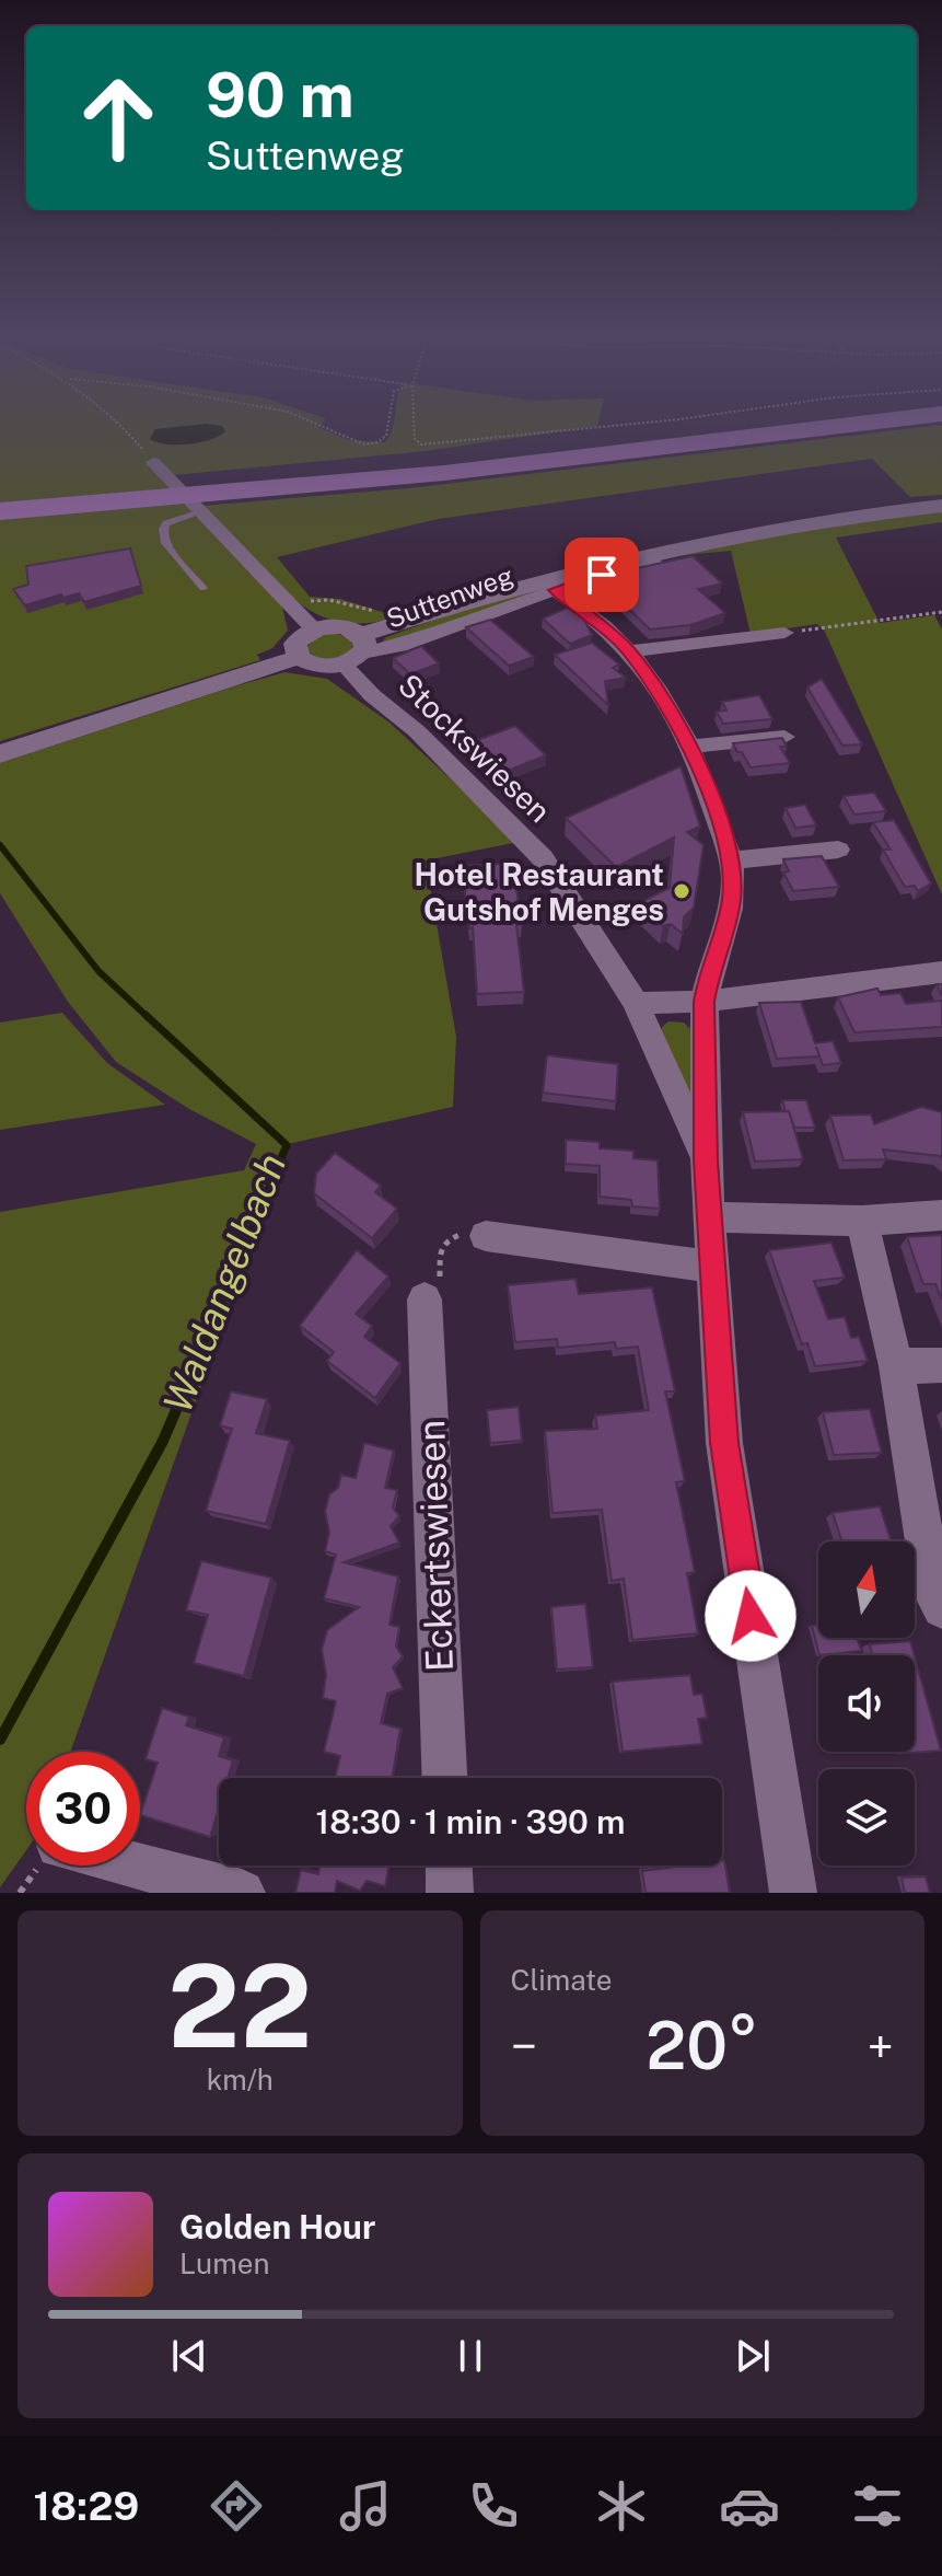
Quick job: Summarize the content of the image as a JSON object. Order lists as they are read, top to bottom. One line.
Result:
{"streets":{"street":["Suttenweg","Stockswiesen","Eckertswiesen"]},"crossings":[["Suttenweg","Stockswiesen"]],"water":["Waldangelbach"],"places":["Hotel Restaurant Gutshof Menges"],"north":"top","page":{"turn":["90 m","Suttenweg"],"limit":"30","trip":"18:30 · 1 min · 390 m","tile":[["22","km/h"],"Climate"],"heat":["−","20°","+"],"song":["Golden Hour","Lumen"],"tabs":"18:29"}}
